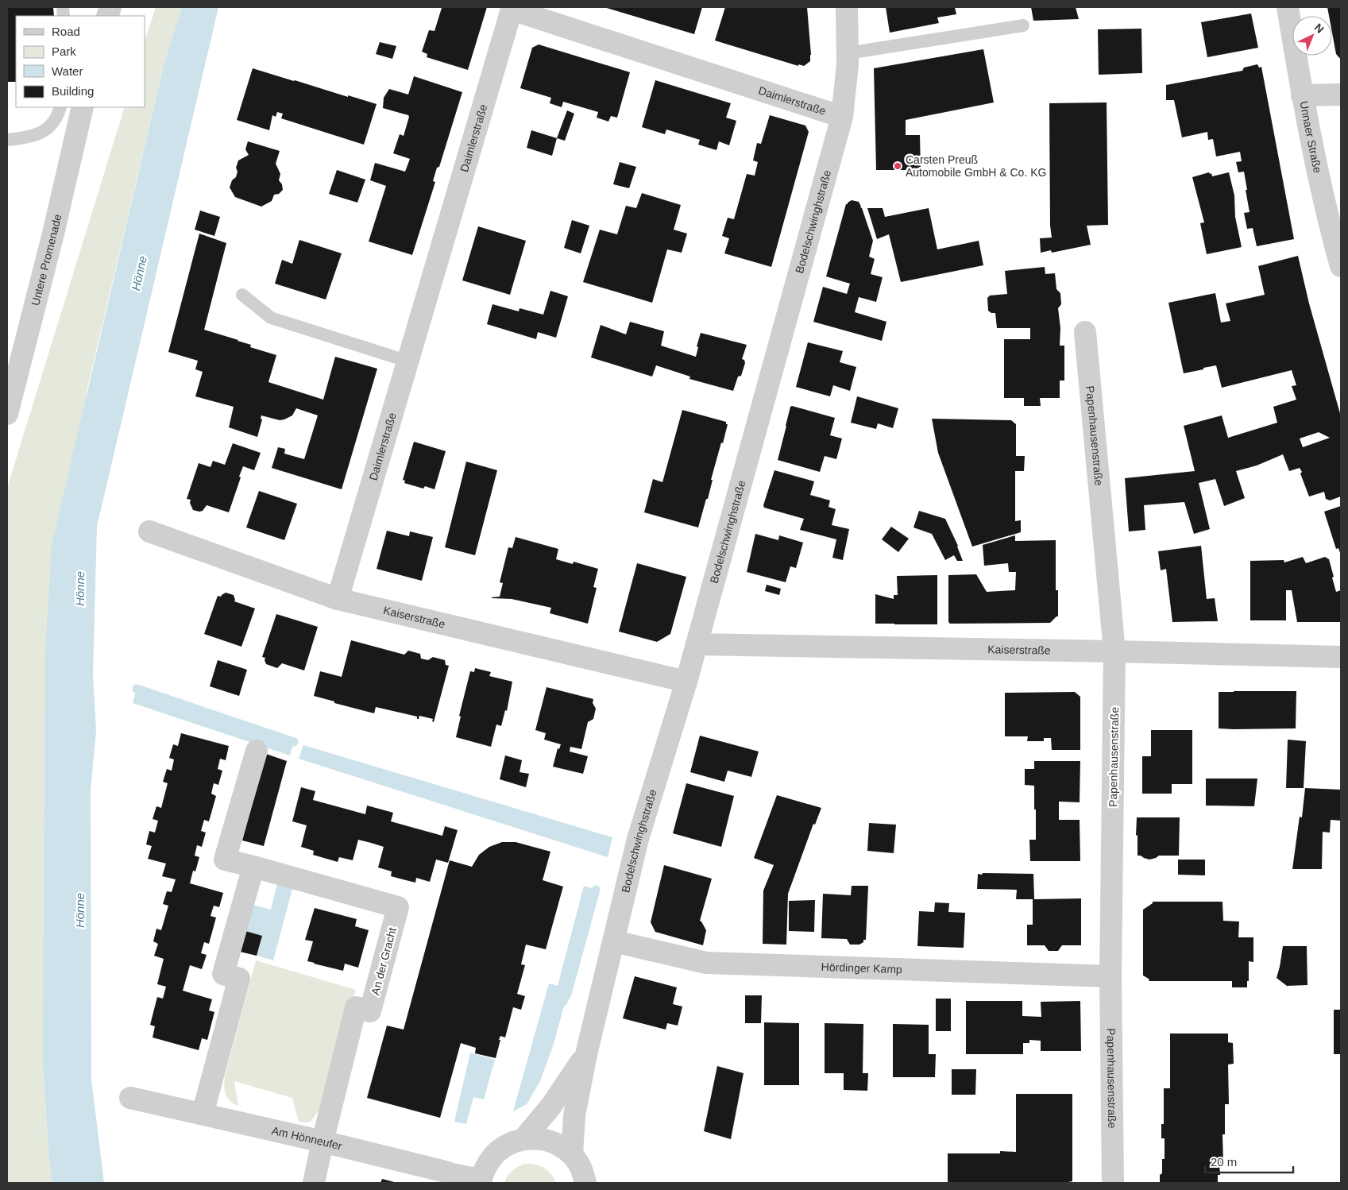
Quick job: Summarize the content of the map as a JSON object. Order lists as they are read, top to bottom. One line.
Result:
{"streets":{"street":["Daimlerstraße","Unnaer Straße","Bodelschwinghstraße","Untere Promenade","Papenhausenstraße","Kaiserstraße","An der Gracht","Hördinger Kamp","Am Hönneufer"]},"crossings":[["Daimlerstraße","Bodelschwinghstraße"],["Daimlerstraße","Kaiserstraße"],["Bodelschwinghstraße","Kaiserstraße"],["Bodelschwinghstraße","Hördinger Kamp"],["Bodelschwinghstraße","Am Hönneufer"],["Papenhausenstraße","Kaiserstraße"],["Papenhausenstraße","Hördinger Kamp"],["An der Gracht","Am Hönneufer"]],"water":["Hönne"],"places":["Carsten Preuß Automobile GmbH & Co. KG"],"legend":["Road","Park","Water","Building"],"scale_bar":"20 m","north":"top right"}
